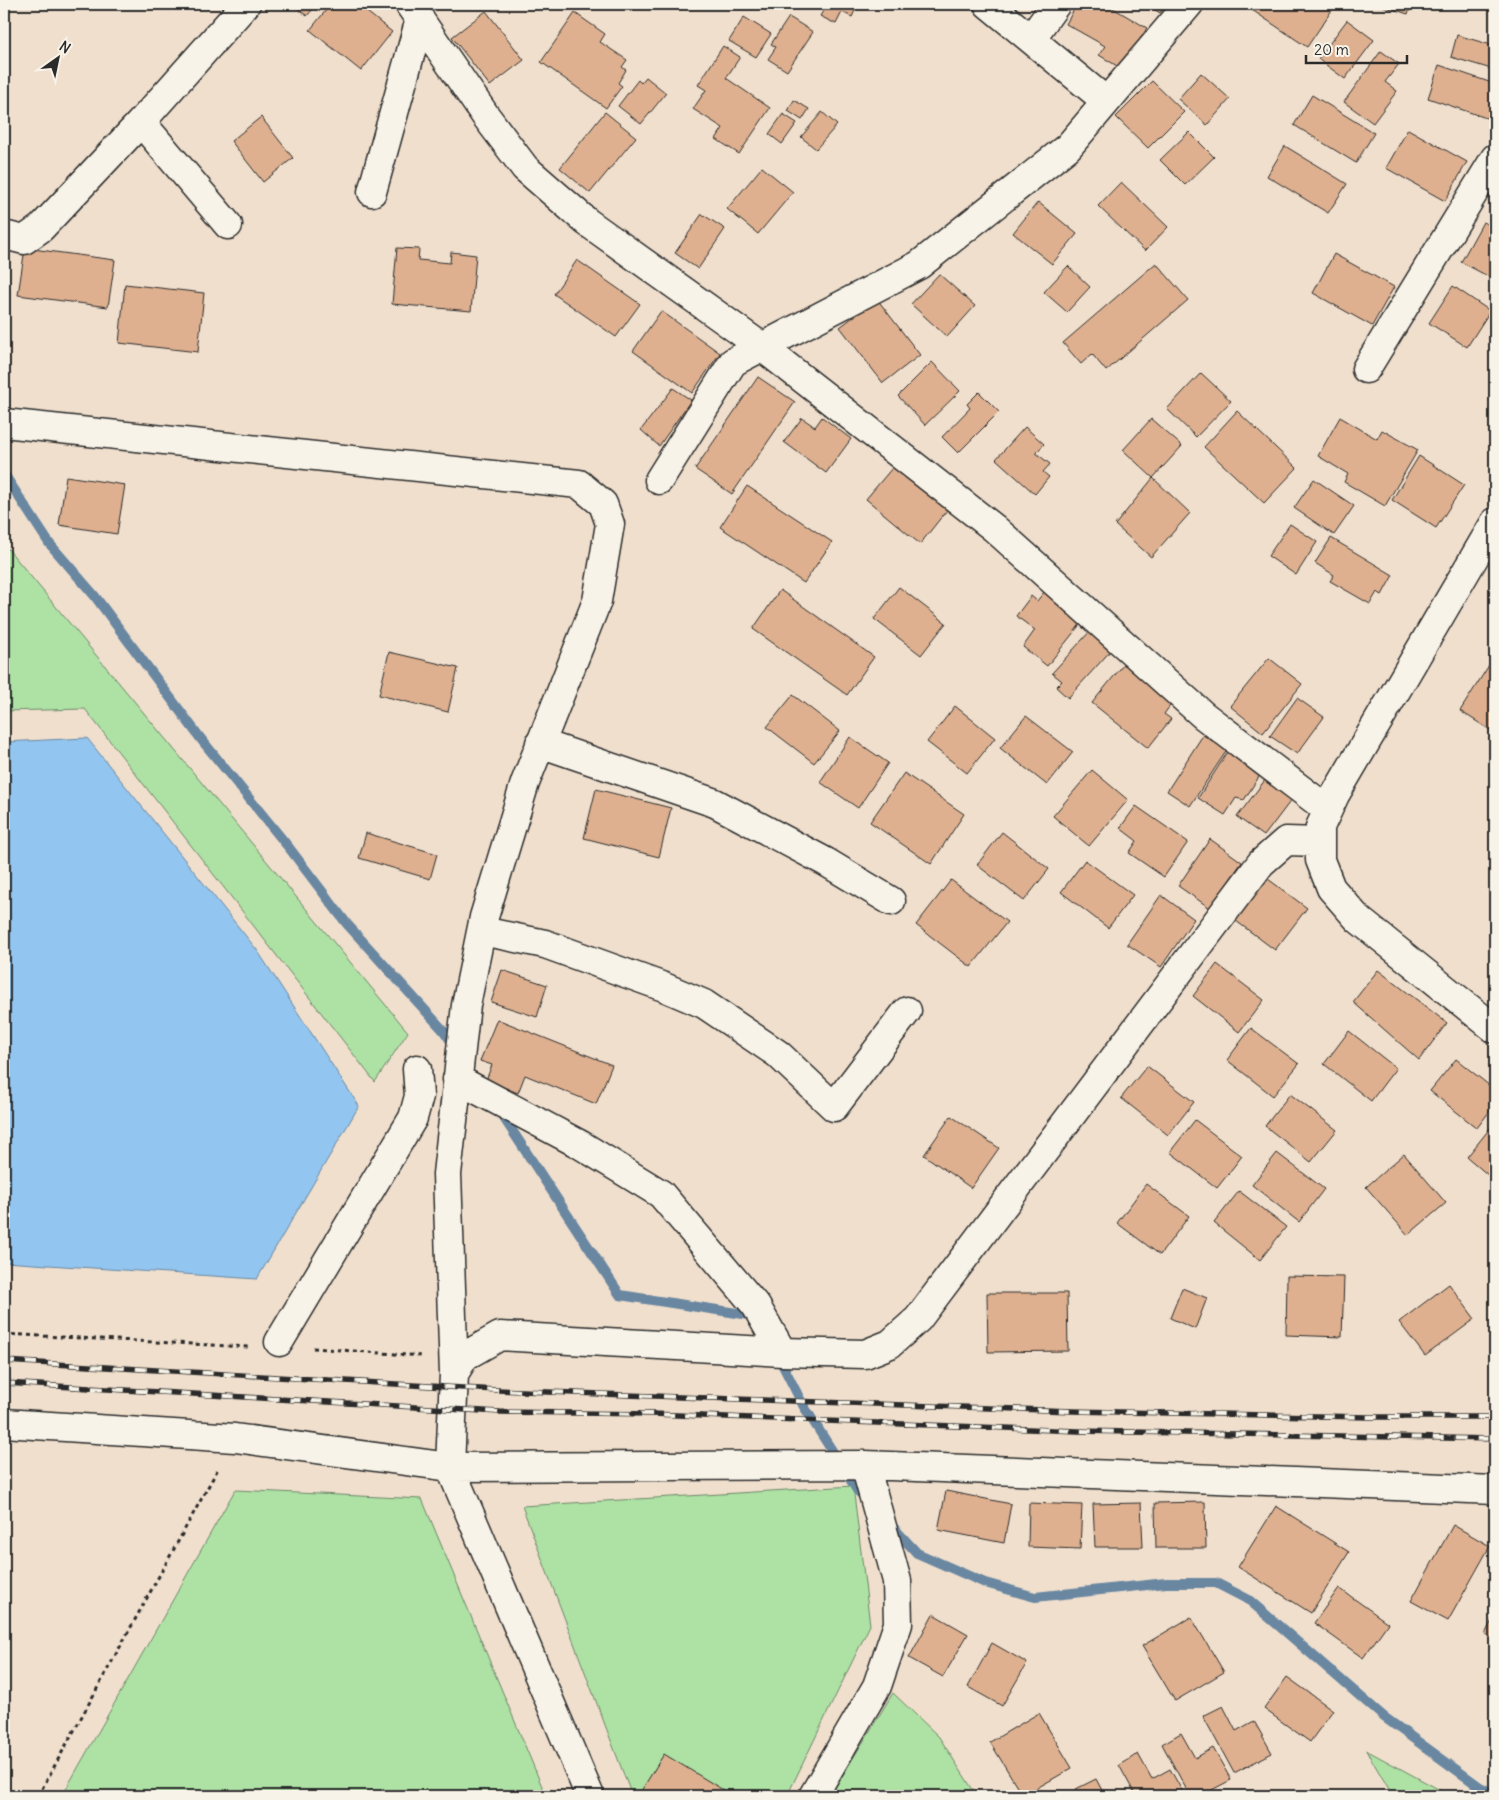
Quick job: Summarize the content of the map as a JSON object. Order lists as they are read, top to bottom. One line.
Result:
{"scale_bar":"20 m","north":"top right"}
